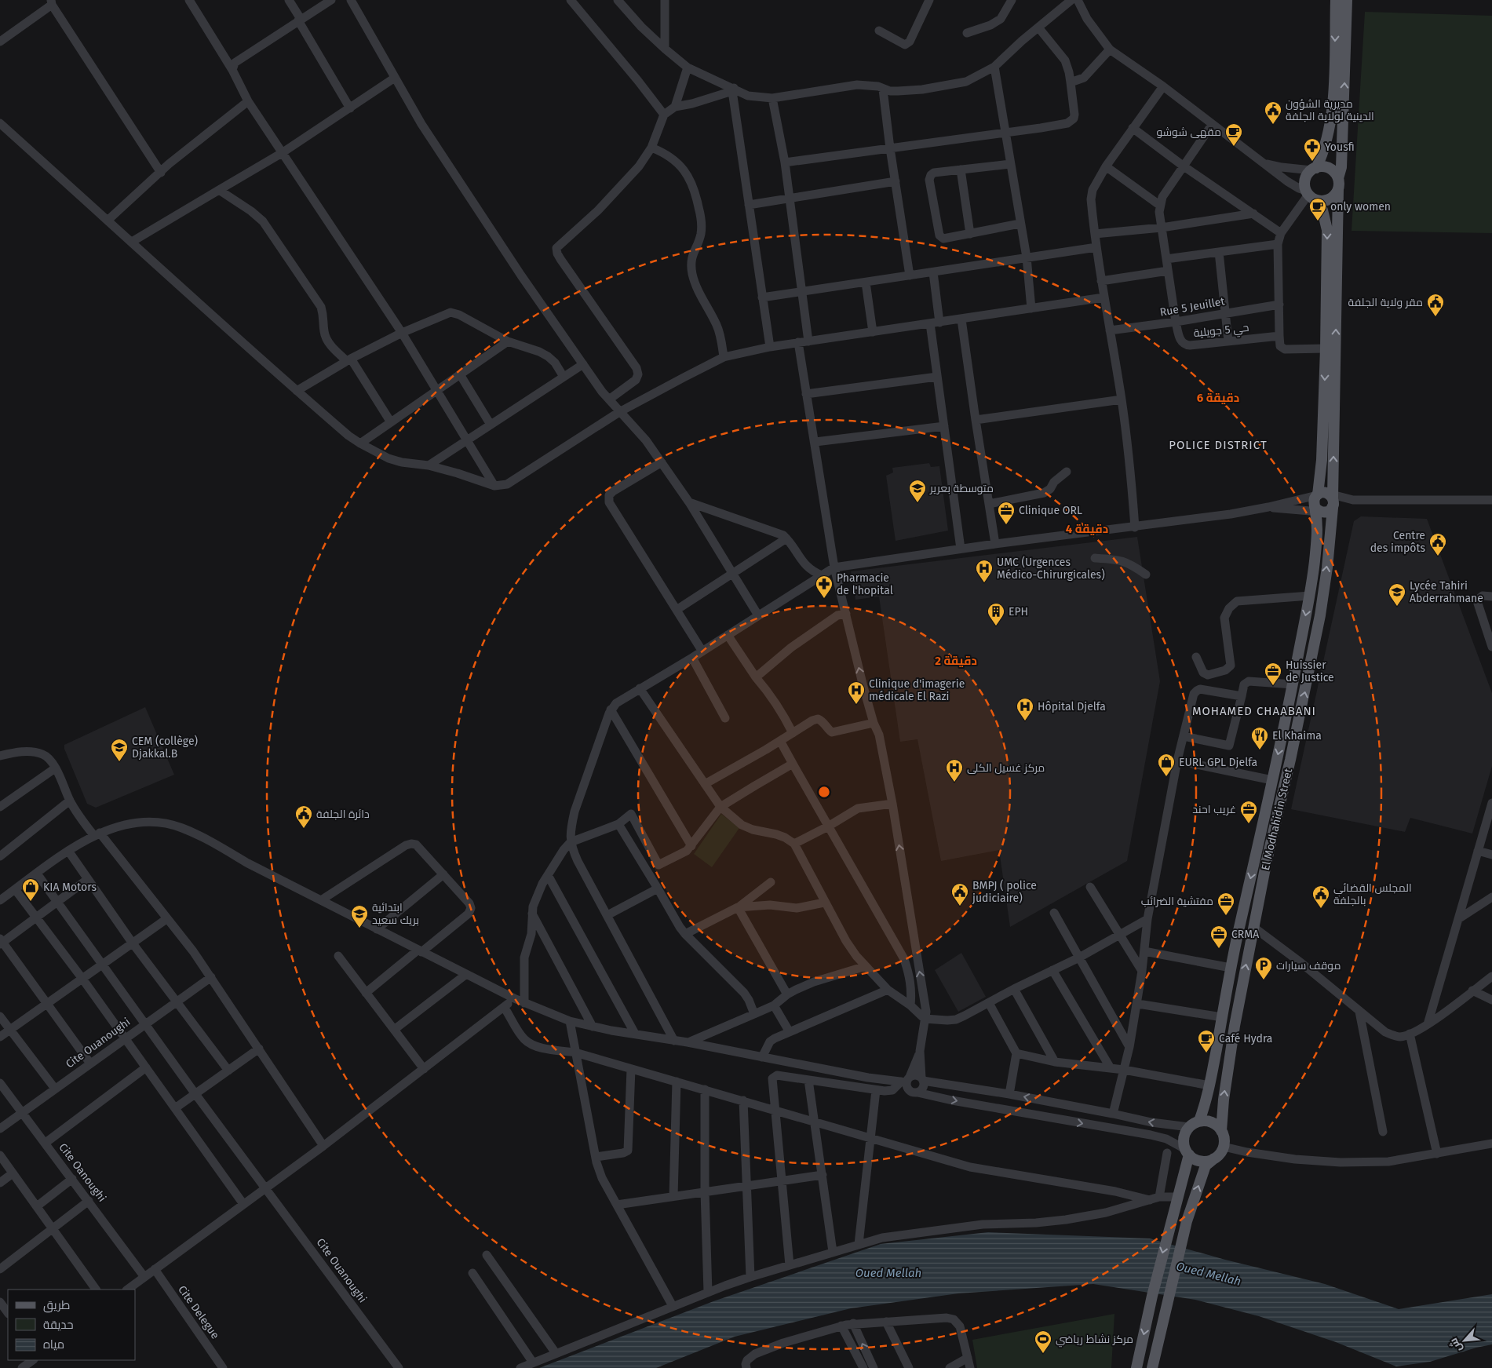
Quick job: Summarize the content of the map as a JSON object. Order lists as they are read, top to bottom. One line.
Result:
{"streets":{"main road":["El Modhahidin Street"],"street":["Rue 5 Jeuillet","حي 5 جويلية","Cite Ouanoughi","Cite Oanoughi","Cite Delegue"]},"crossings":[["Rue 5 Jeuillet","حي 5 جويلية"],["Cite Ouanoughi","Cite Oanoughi"]],"districts":["POLICE DISTRICT","MOHAMED CHAABANI"],"water":["Oued Mellah"],"places":{"public building":["مديرية الشؤون الدينية لولاية الجلفة","مقر ولاية الجلفة","Centre des impôts","دائرة الجلفة","BMPJ ( police judiciaire)","المجلس القضائي بالجلفة"],"cafe":["مقهى شوشو","only women","Café Hydra"],"pharmacy":["Yousfi","Pharmacie de l'hopital"],"school or university":["متوسطة بعرير","Lycée Tahiri Abderrahmane","CEM (collège) Djakkal.B","ابتدائية بريك سعيد"],"office":["Clinique ORL","Huissier de Justice","غريب احند","مفتشية الضرائب","CRMA"],"hospital":["UMC (Urgences Médico-Chirurgicales)","Clinique d'imagerie médicale El Razi","Hôpital Djelfa","مركز غسيل الكلى"],"building":["EPH"],"restaurant":["El Khaima"],"shop":["EURL GPL Djelfa","KIA Motors"],"parking":["موقف سيارات"],"sports":["مركز نشاط رياضي"]},"legend":["طريق","حديقة","مياه"],"north":"bottom left","rings":["6 دقيقة","4 دقيقة","2 دقيقة"]}
